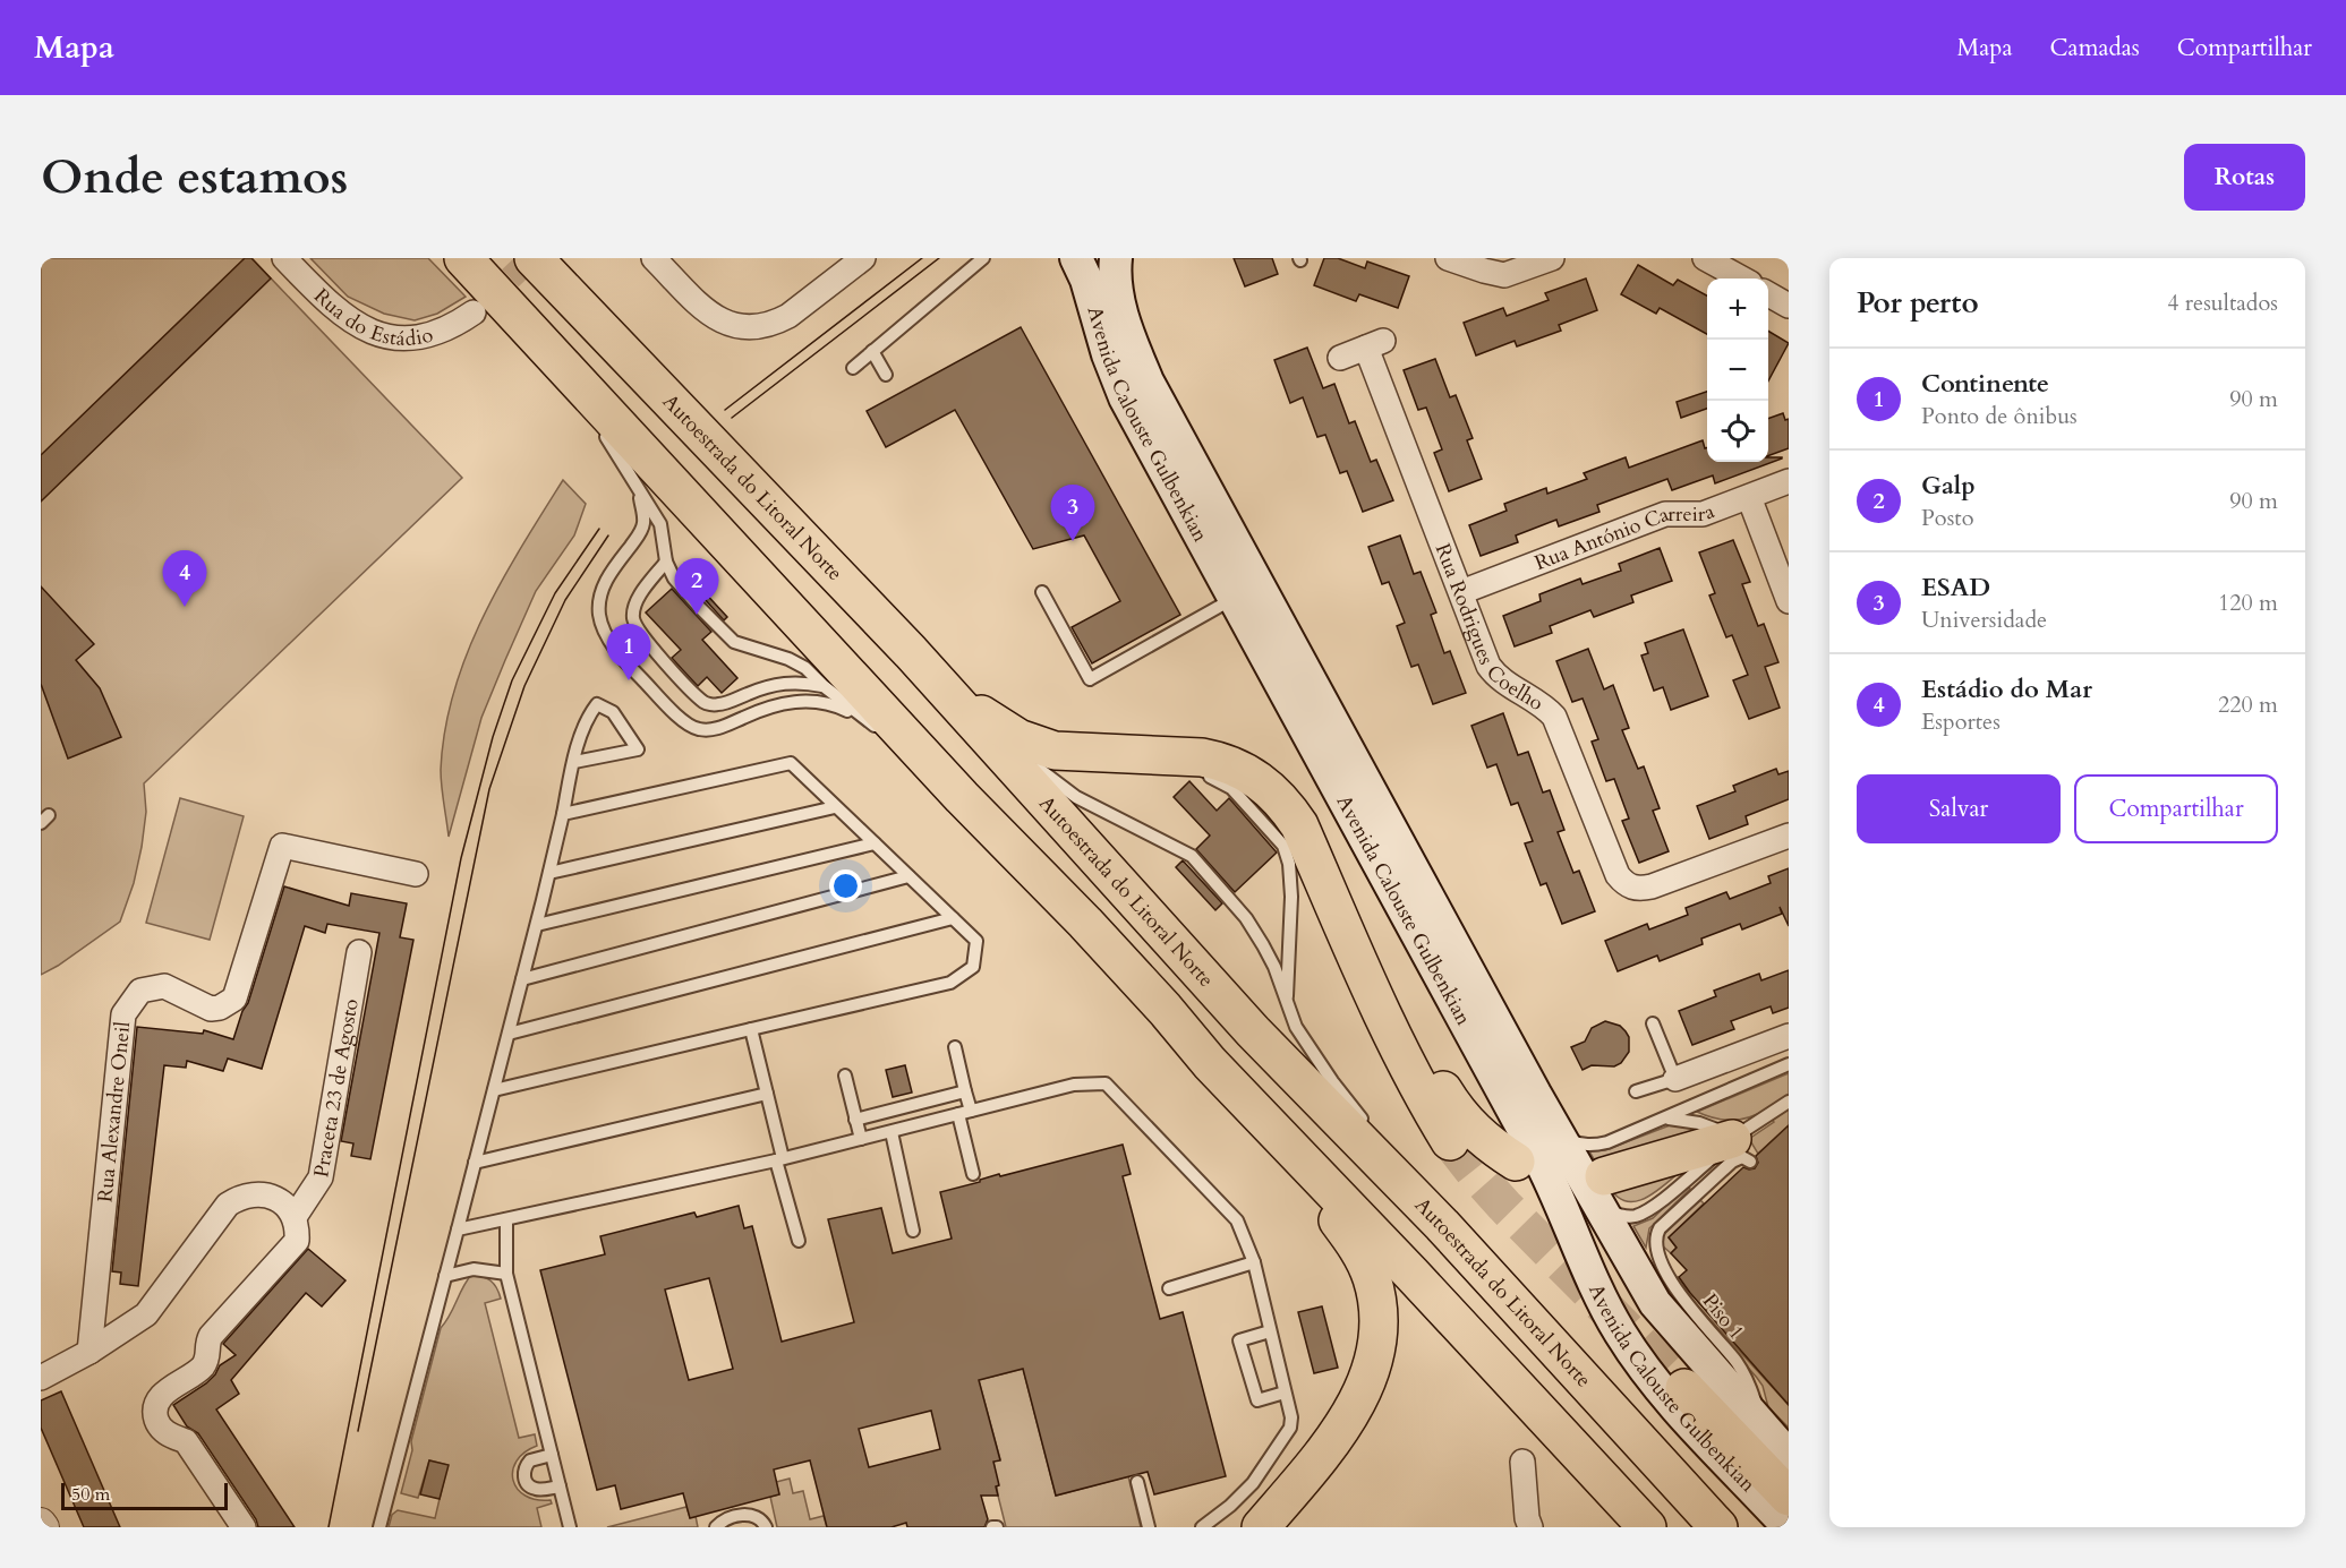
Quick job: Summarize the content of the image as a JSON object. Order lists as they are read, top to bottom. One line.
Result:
{"streets":{"highway":["Autoestrada do Litoral Norte"],"main road":["Avenida Calouste Gulbenkian"],"street":["Rua do Estádio","Rua António Carreira","Rua Rodrigues Coelho","Praceta 23 de Agosto","Rua Alexandre Oneil"],"lane":["Piso 1"]},"crossings":[["Avenida Calouste Gulbenkian","Piso 1"],["Rua António Carreira","Rua Rodrigues Coelho"]],"scale_bar":"50 m","page":{"header":"Mapa","nav":["Mapa","Camadas","Compartilhar"],"buttons":["Rotas",["Salvar","Compartilhar"]],"title":"Onde estamos","heading":["Por perto","4 resultados"],"map_buttons":["+","−"],"list":[{"mark":"1","name":"Continente","note":"Ponto de ônibus","value":"90 m"},{"mark":"2","name":"Galp","note":"Posto","value":"90 m"},{"mark":"3","name":"ESAD","note":"Universidade","value":"120 m"},{"mark":"4","name":"Estádio do Mar","note":"Esportes","value":"220 m"}],"pins":["3","4","2","1"],"scale":"50 m"}}
